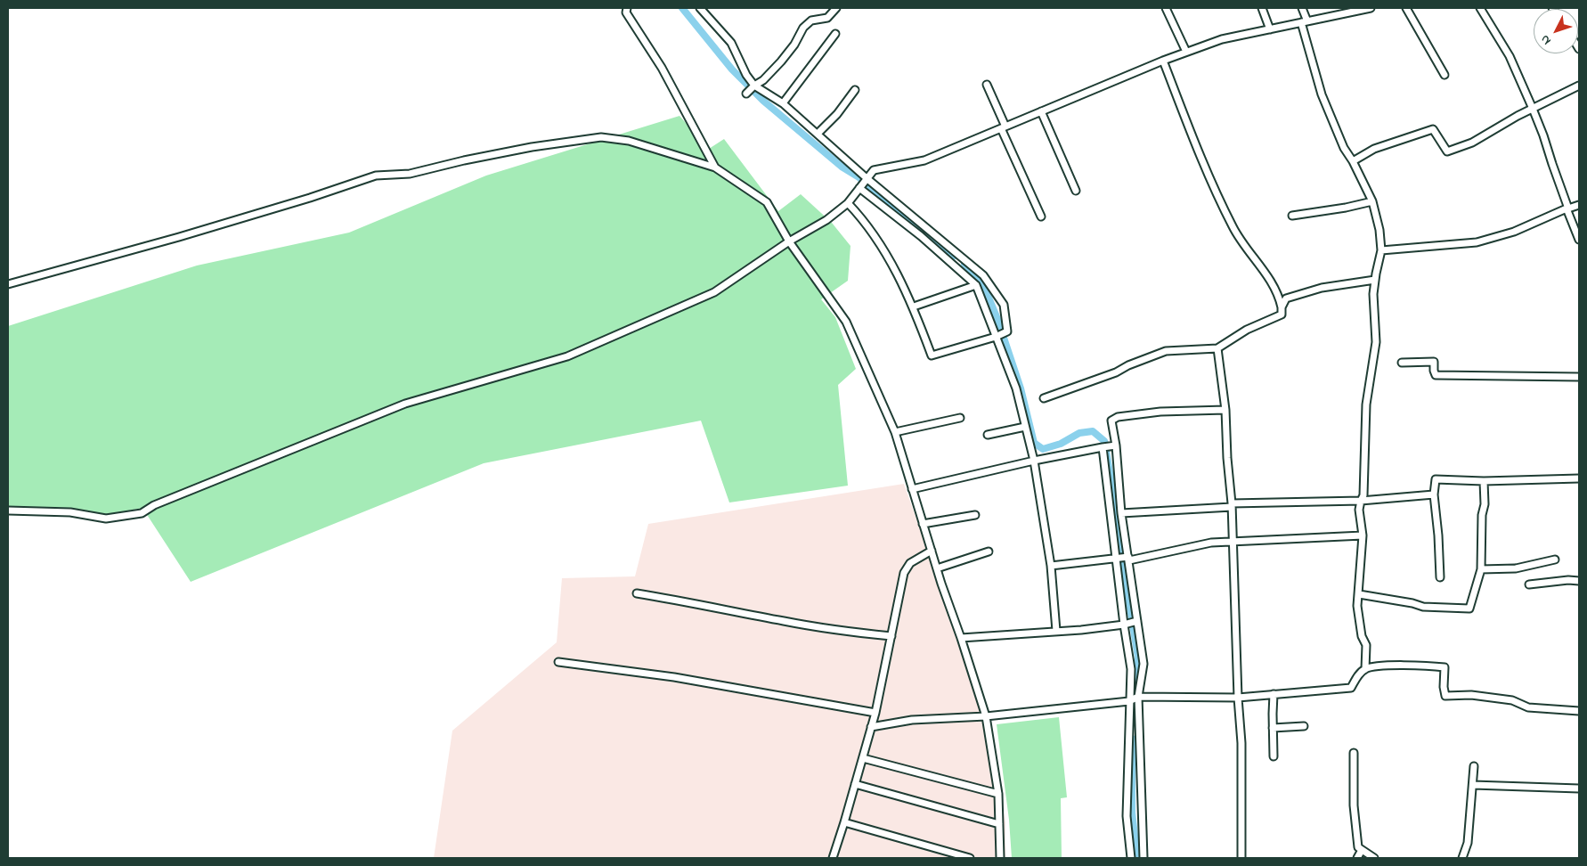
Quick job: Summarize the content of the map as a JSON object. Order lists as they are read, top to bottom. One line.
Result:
{"north":"bottom left"}
